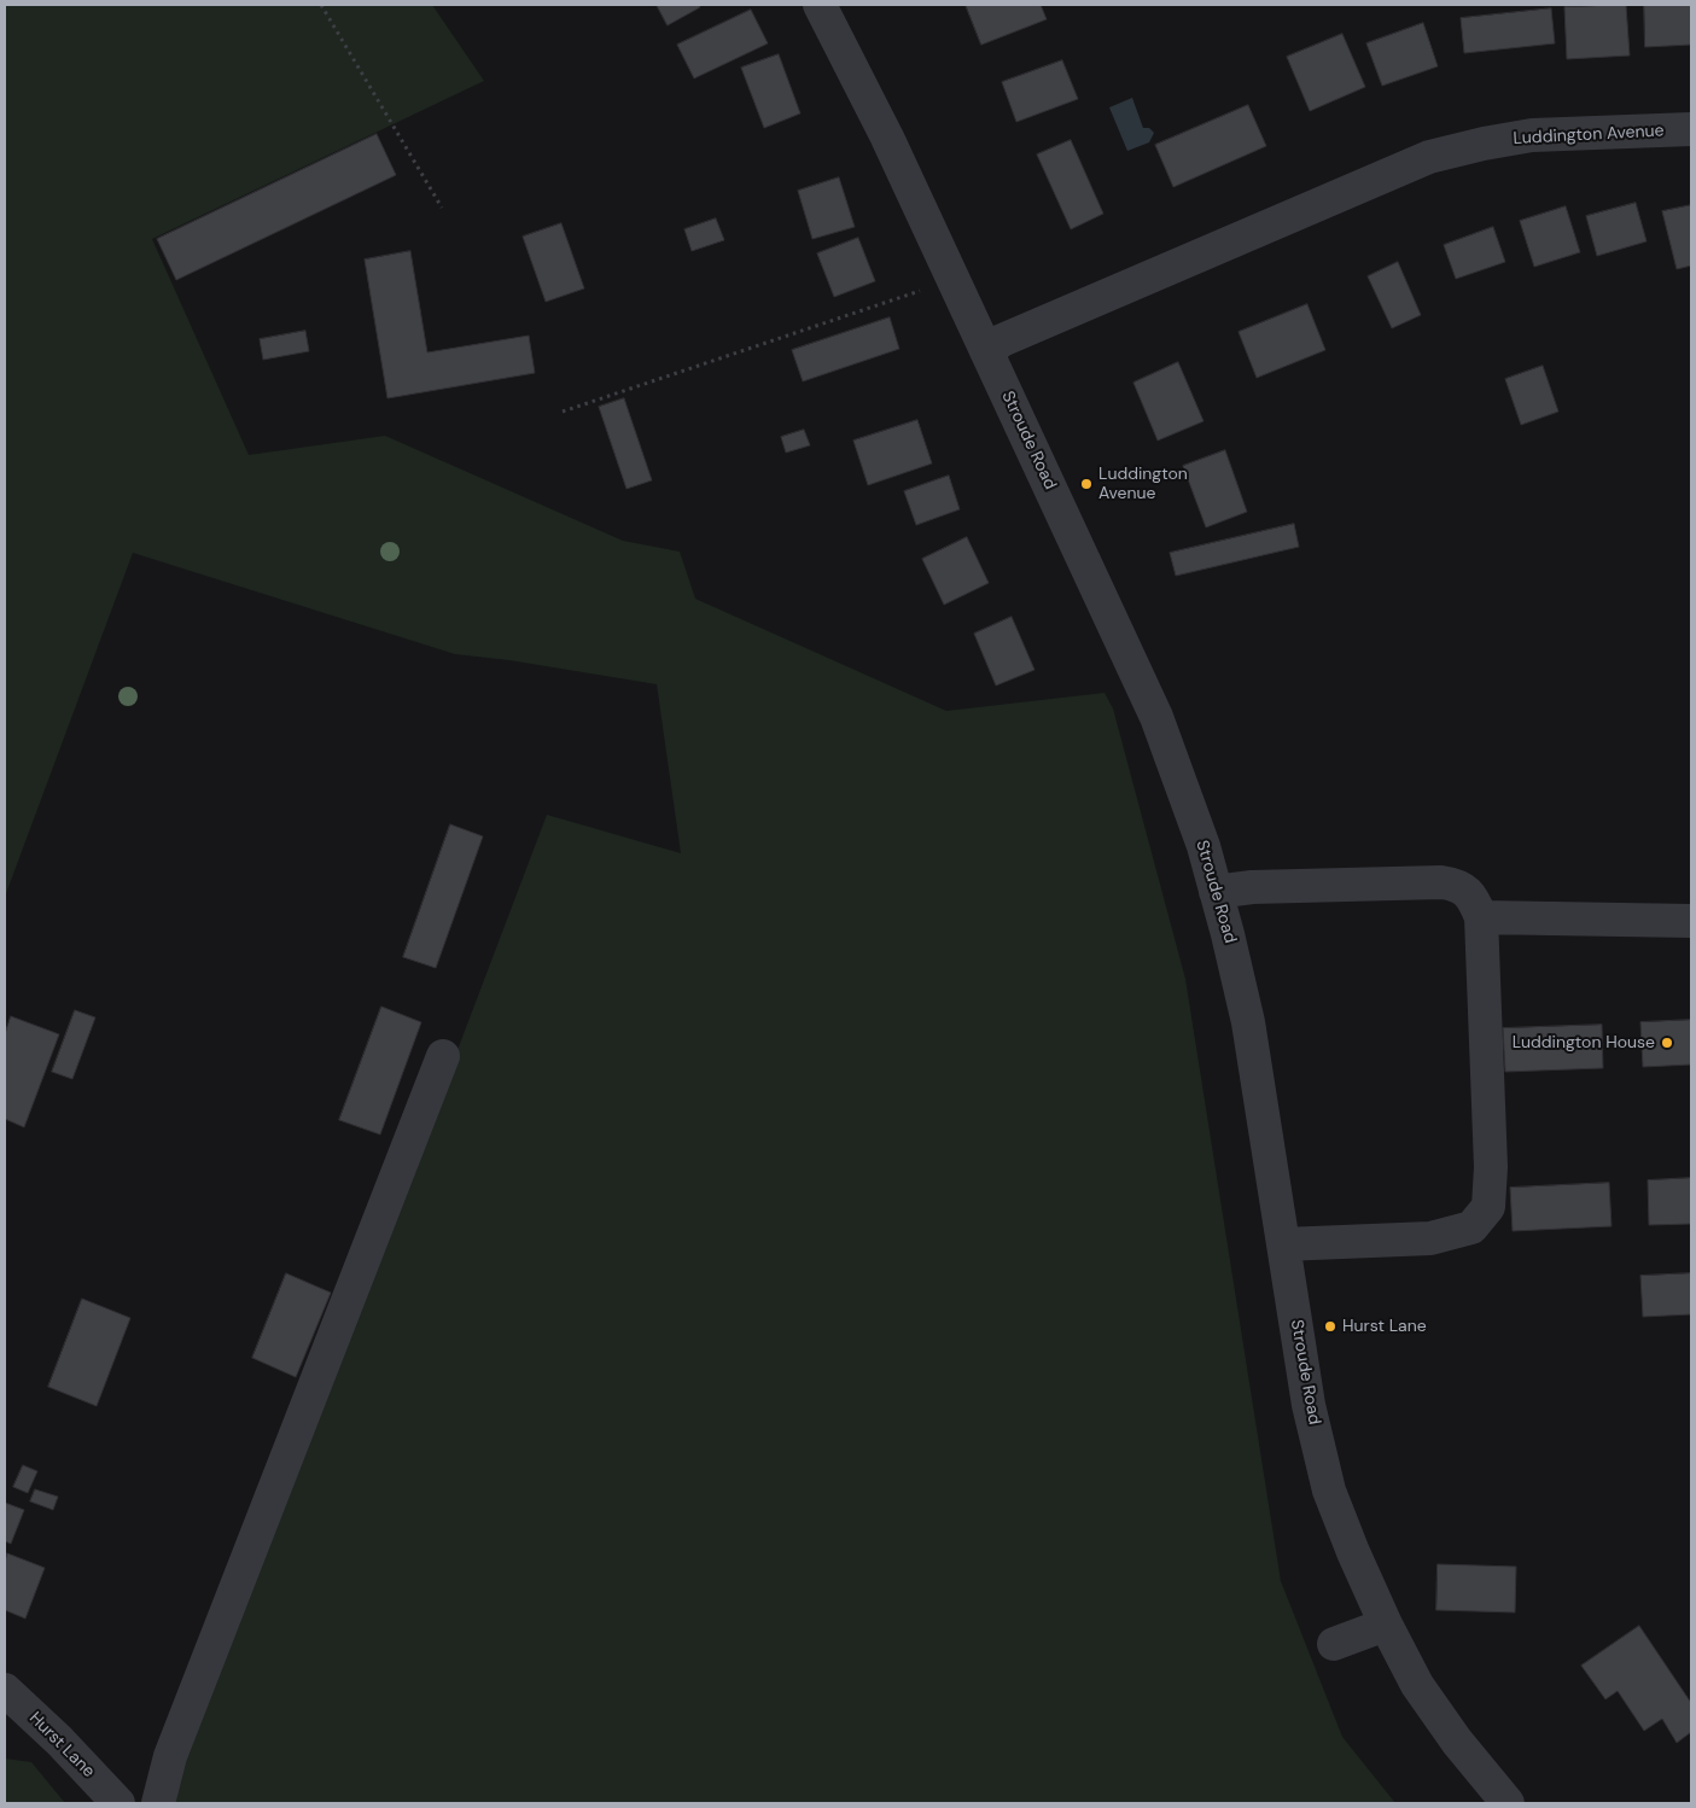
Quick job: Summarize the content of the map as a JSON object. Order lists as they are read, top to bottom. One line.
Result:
{"streets":{"street":["Luddington Avenue","Stroude Road","Hurst Lane"]},"crossings":[["Luddington Avenue","Stroude Road"]],"places":["Luddington Avenue","Luddington House","Hurst Lane"]}
